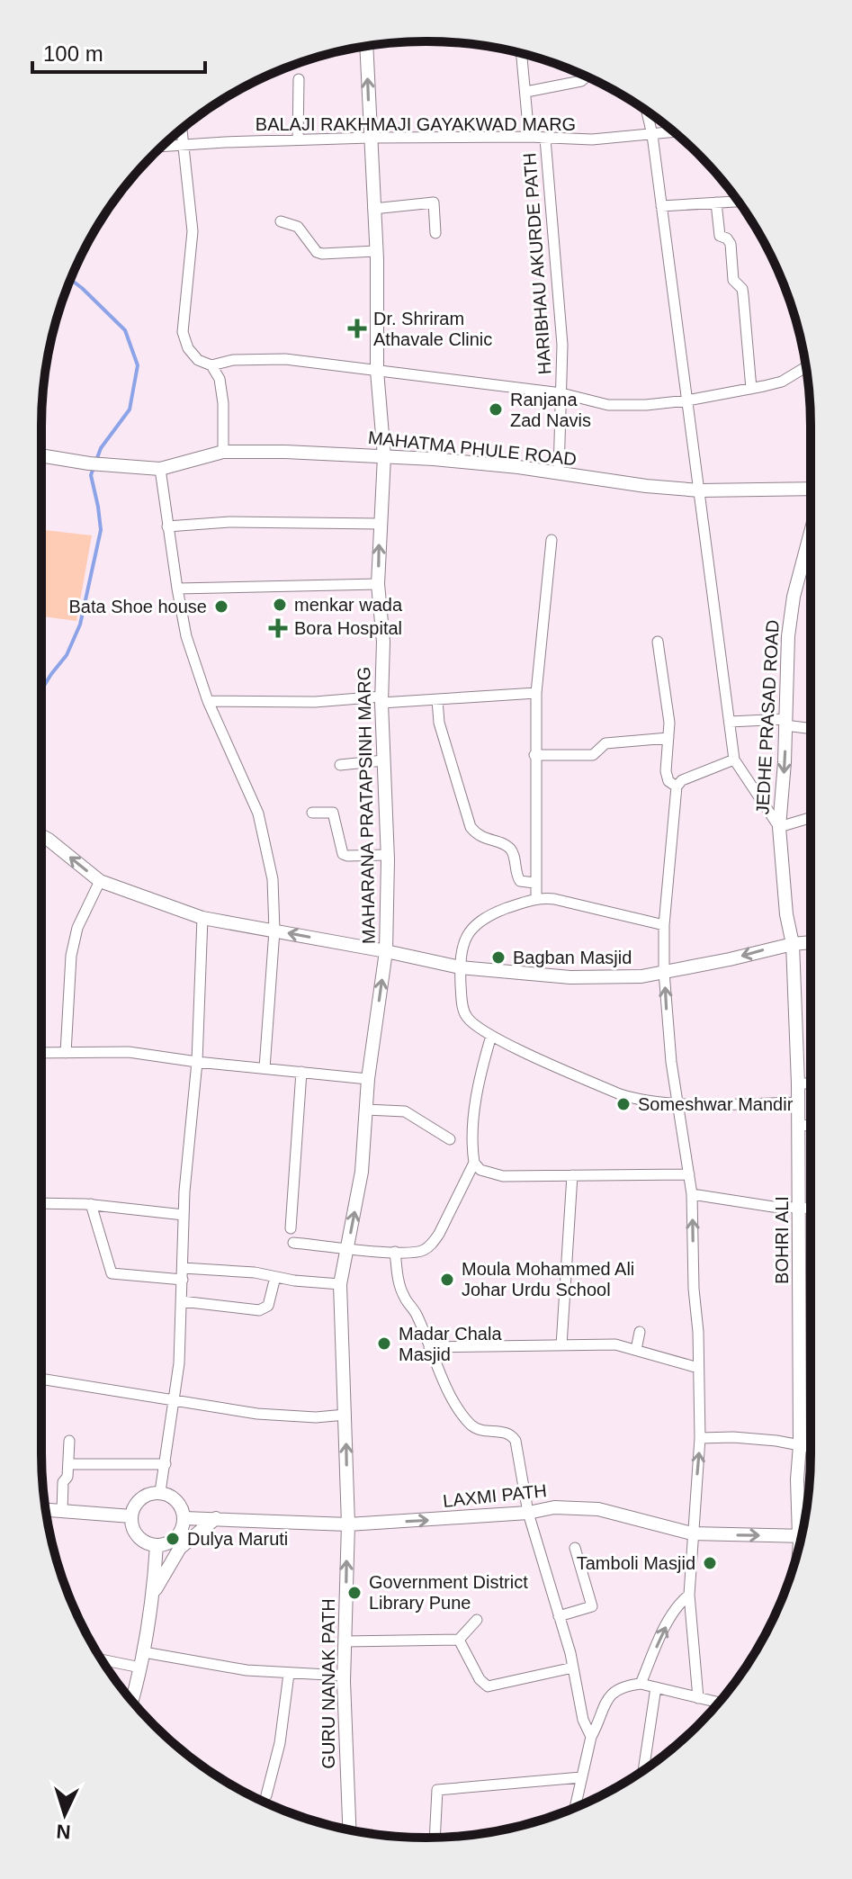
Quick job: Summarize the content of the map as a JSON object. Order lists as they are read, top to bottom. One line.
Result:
{"streets":{"street":["BALAJI RAKHMAJI GAYAKWAD MARG","HARIBHAU AKURDE PATH","MAHATMA PHULE ROAD","JEDHE PRASAD ROAD","MAHARANA PRATAPSINH MARG","BOHRI ALI","LAXMI PATH","GURU NANAK PATH"]},"crossings":[["BALAJI RAKHMAJI GAYAKWAD MARG","HARIBHAU AKURDE PATH"],["BALAJI RAKHMAJI GAYAKWAD MARG","MAHARANA PRATAPSINH MARG"],["HARIBHAU AKURDE PATH","MAHATMA PHULE ROAD"],["MAHATMA PHULE ROAD","MAHARANA PRATAPSINH MARG"],["JEDHE PRASAD ROAD","BOHRI ALI"],["MAHARANA PRATAPSINH MARG","LAXMI PATH"],["MAHARANA PRATAPSINH MARG","GURU NANAK PATH"],["LAXMI PATH","GURU NANAK PATH"]],"one_way":["GURU NANAK PATH"],"places":{"health":["Dr. Shriram Athavale Clinic","Bora Hospital"],"other":["Ranjana Zad Navis","menkar wada","Bata Shoe house","Bagban Masjid","Someshwar Mandir","Moula Mohammed Ali Johar Urdu School","Madar Chala Masjid","Dulya Maruti","Tamboli Masjid","Government District Library Pune"]},"scale_bar":"100 m","north":"bottom"}
